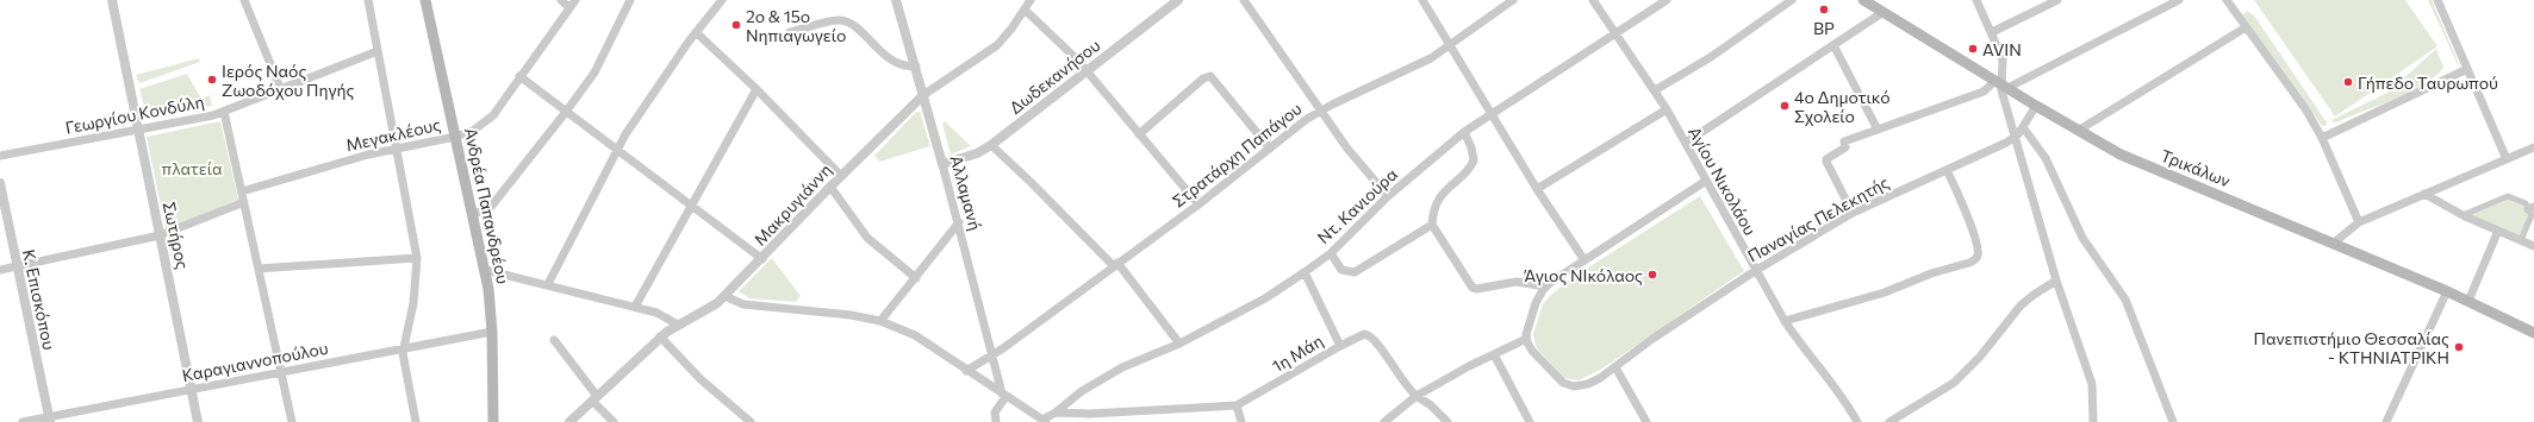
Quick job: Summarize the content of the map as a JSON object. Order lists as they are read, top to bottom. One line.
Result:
{"streets":{"main road":["Τρικάλων","Ανδρέα Παπανδρέου"],"street":["Δωδεκανήσου","Γεωργίου Κονδύλη","Μεγακλέους","Στρατάρχη Παπάγου","Αγίου Νικολάου","Αλλαμανή","Μακρυγιάννη","Ντ. Κανιούρα","Παναγίας Πελεκητής","Σωτήρος","Κ. Επισκόπου","1η Μάη","Καραγιαννοπούλου"]},"crossings":[["Δωδεκανήσου","Αλλαμανή"],["Γεωργίου Κονδύλη","Σωτήρος"],["Μεγακλέους","Ανδρέα Παπανδρέου"],["Στρατάρχη Παπάγου","Αλλαμανή"],["Τρικάλων","Παναγίας Πελεκητής"],["Αγίου Νικολάου","Ντ. Κανιούρα"],["Αγίου Νικολάου","Παναγίας Πελεκητής"],["Αλλαμανή","Μακρυγιάννη"],["Ανδρέα Παπανδρέου","Καραγιαννοπούλου"],["Ντ. Κανιούρα","1η Μάη"],["Σωτήρος","Καραγιαννοπούλου"],["Κ. Επισκόπου","Καραγιαννοπούλου"]],"parks":["πλατεία"],"places":["BP","2ο & 15ο Νηπιαγωγείο","AVIN","Ιερός Ναός Ζωοδόχου Πηγής","Γήπεδο Ταυρωπού","4ο Δημοτικό Σχολείο","Άγιος ΝΙκόλαος","Πανεπιστήμιο Θεσσαλίας - ΚΤΗΝΙΑΤΡΙΚΗ"]}
